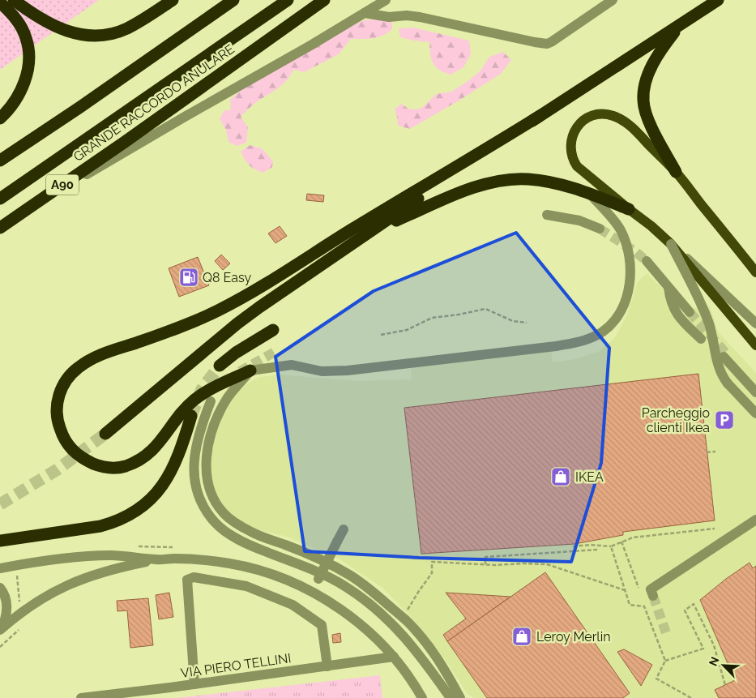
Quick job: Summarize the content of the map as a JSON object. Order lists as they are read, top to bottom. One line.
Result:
{"streets":{"highway":["GRANDE RACCORDO ANULARE","A90"],"street":["VIA PIERO TELLINI"]},"places":{"fuel station":["Q8 Easy"],"parking":["Parcheggio clienti Ikea"],"shop":["IKEA","Leroy Merlin"]},"north":"top left"}
